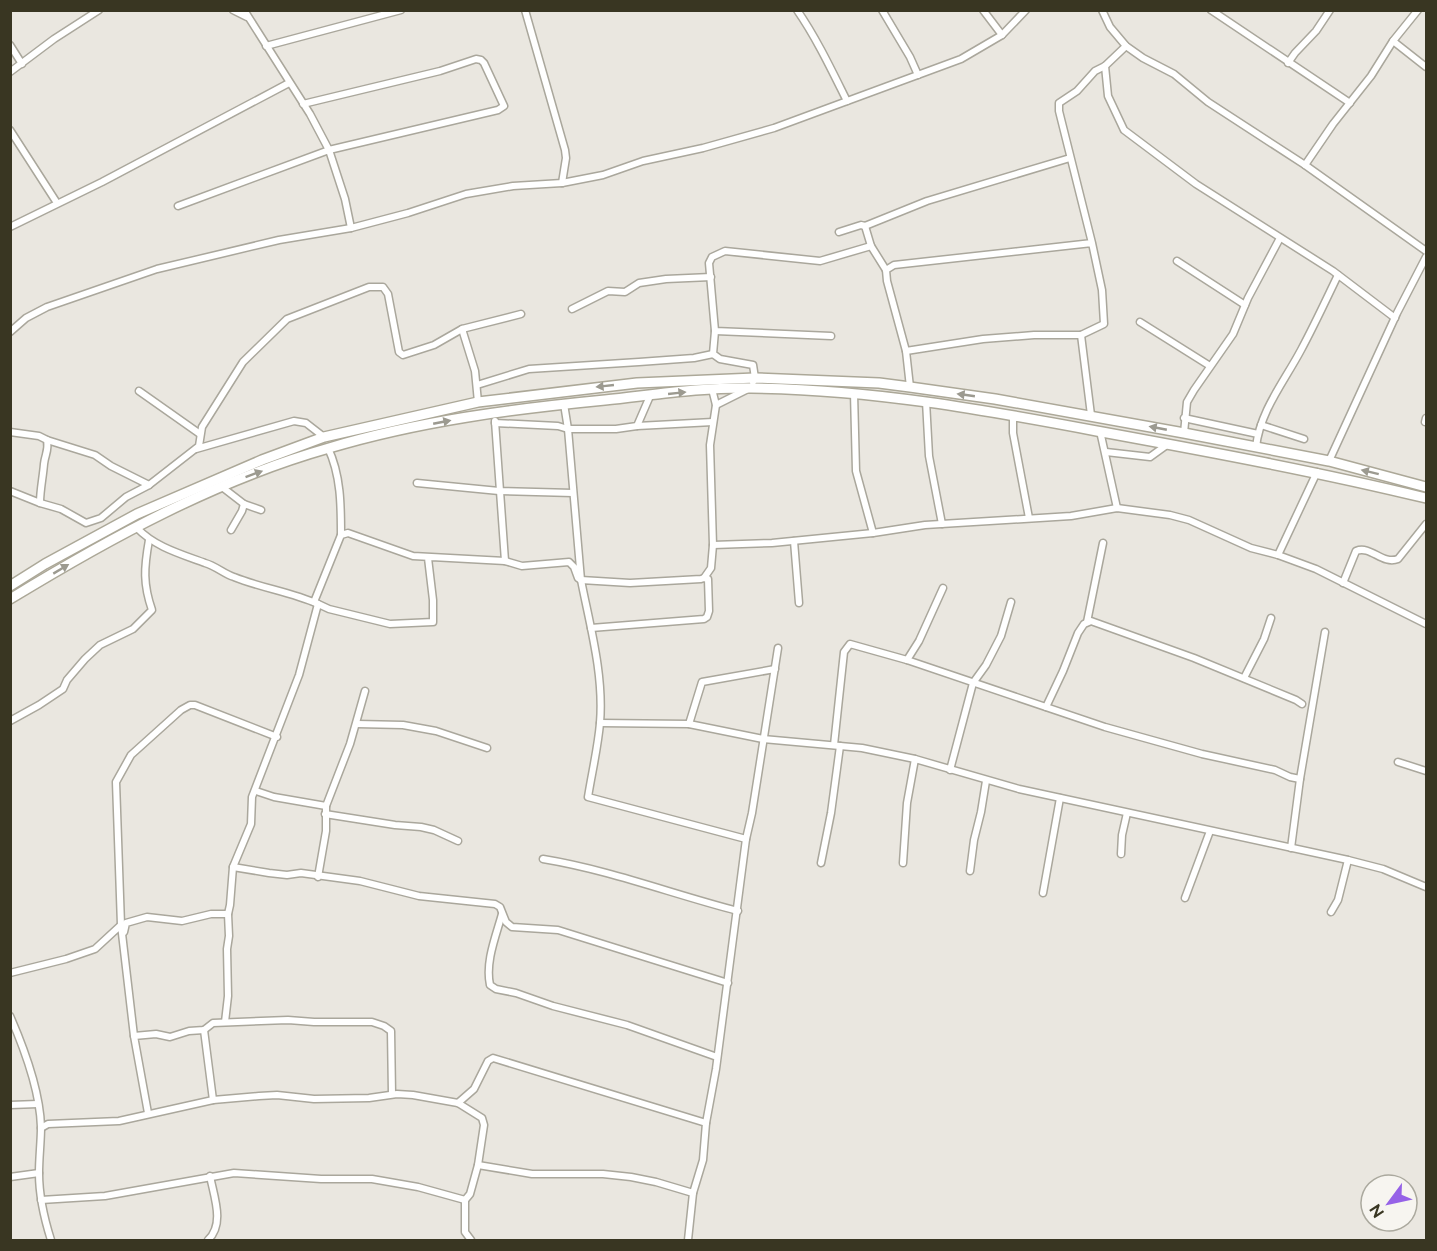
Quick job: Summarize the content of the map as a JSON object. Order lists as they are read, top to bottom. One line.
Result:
{"north":"bottom left"}
